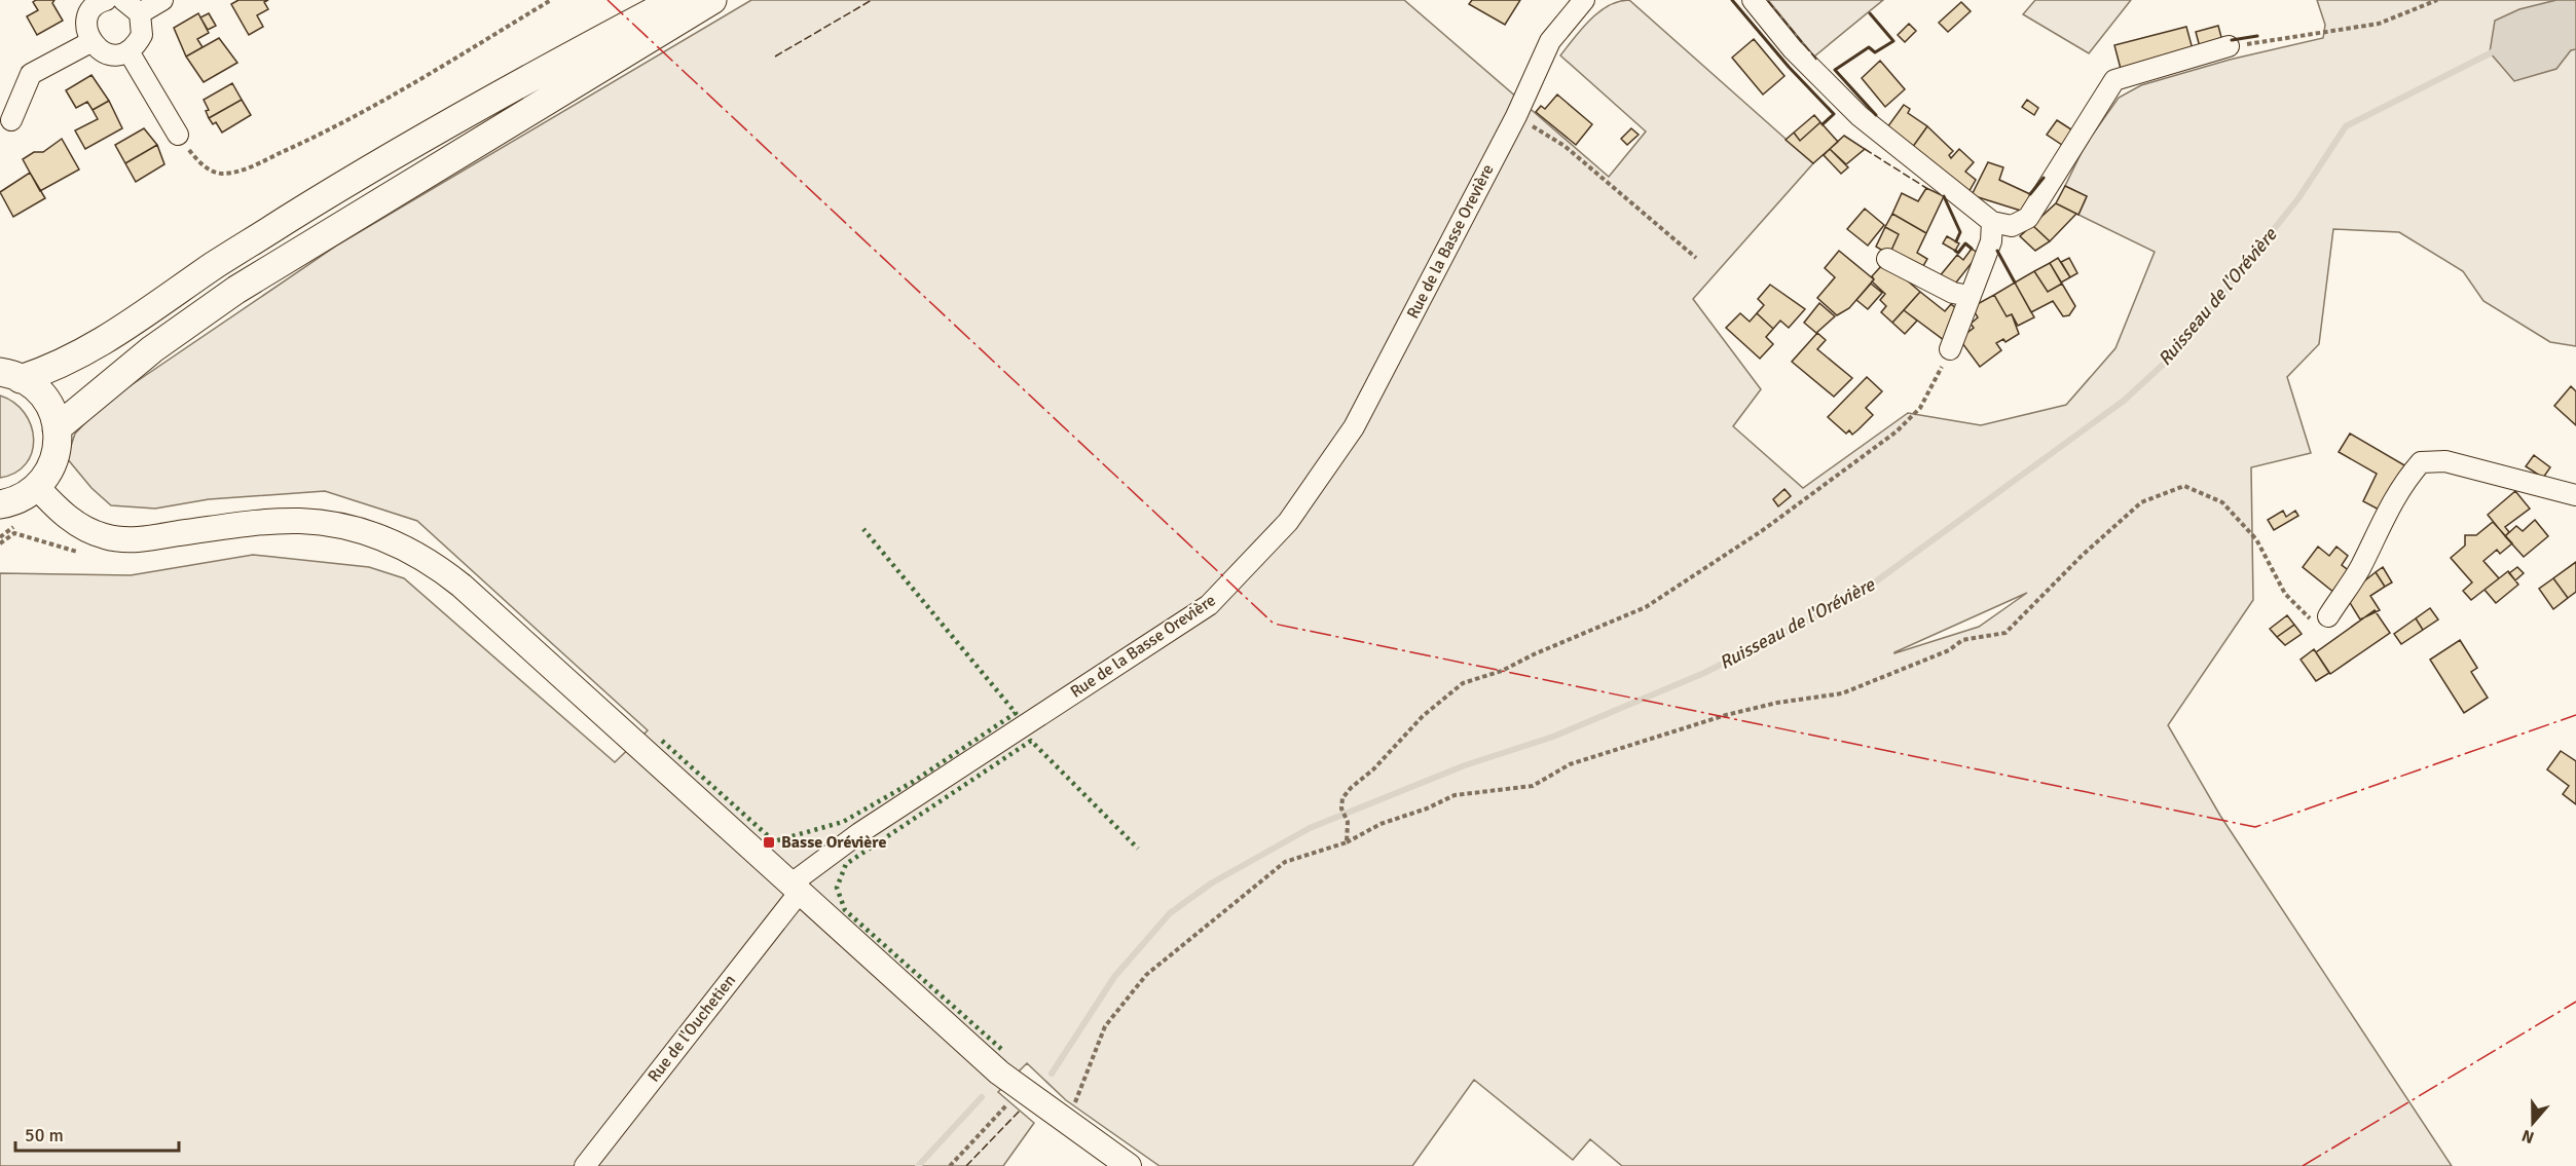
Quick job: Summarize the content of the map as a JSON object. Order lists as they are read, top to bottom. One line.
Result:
{"streets":{"street":["Rue de la Basse Orevière","Rue de l'Ouchetien"]},"crossings":[["Rue de la Basse Orevière","Rue de l'Ouchetien"]],"water":["Ruisseau de l'Orévière"],"places":{"transit":["Basse Orévière"]},"scale_bar":"50 m","north":"bottom"}
